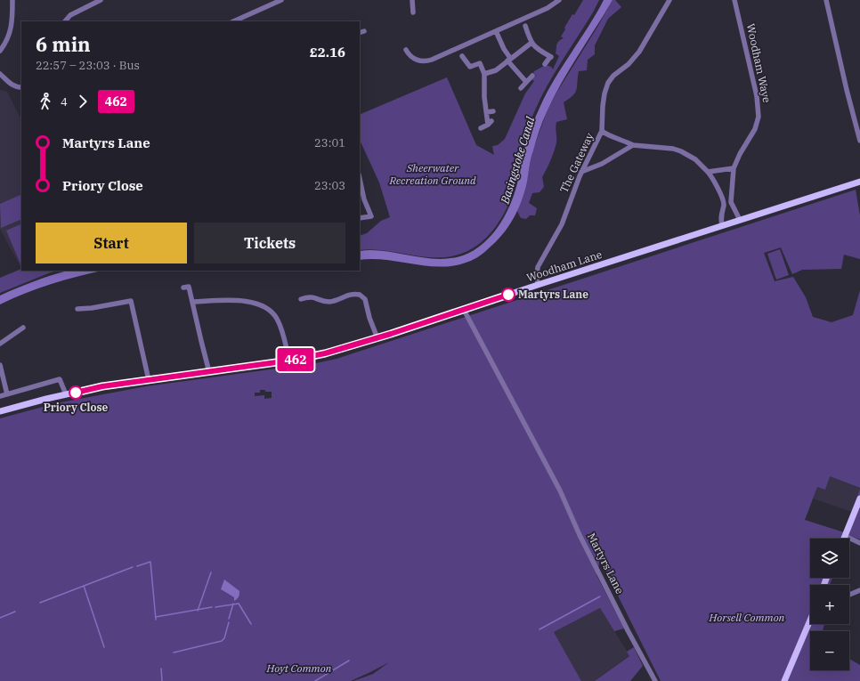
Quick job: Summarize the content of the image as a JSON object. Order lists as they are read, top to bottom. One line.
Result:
{"streets":{"main road":["Woodham Lane"],"street":["Woodham Waye","The Gateway","Martyrs Lane"]},"crossings":[["The Gateway","Woodham Lane"],["Woodham Lane","Martyrs Lane"]],"water":["Basingstoke Canal"],"parks":["Sheerwater Recreation Ground","Horsell Common","Hoyt Common"],"places":["Martyrs Lane","Priory Close"],"lines":["bus line 462"],"page":{"on_map":"462","heading":["6 min","22:57 – 23:03 · Bus","£2.16"],"legs":["4","462"],"list":[{"name":"Martyrs Lane","value":"23:01"},{"name":"Priory Close","value":"23:03"}],"buttons":["Start","Tickets"],"map_buttons":["+","−"]}}
